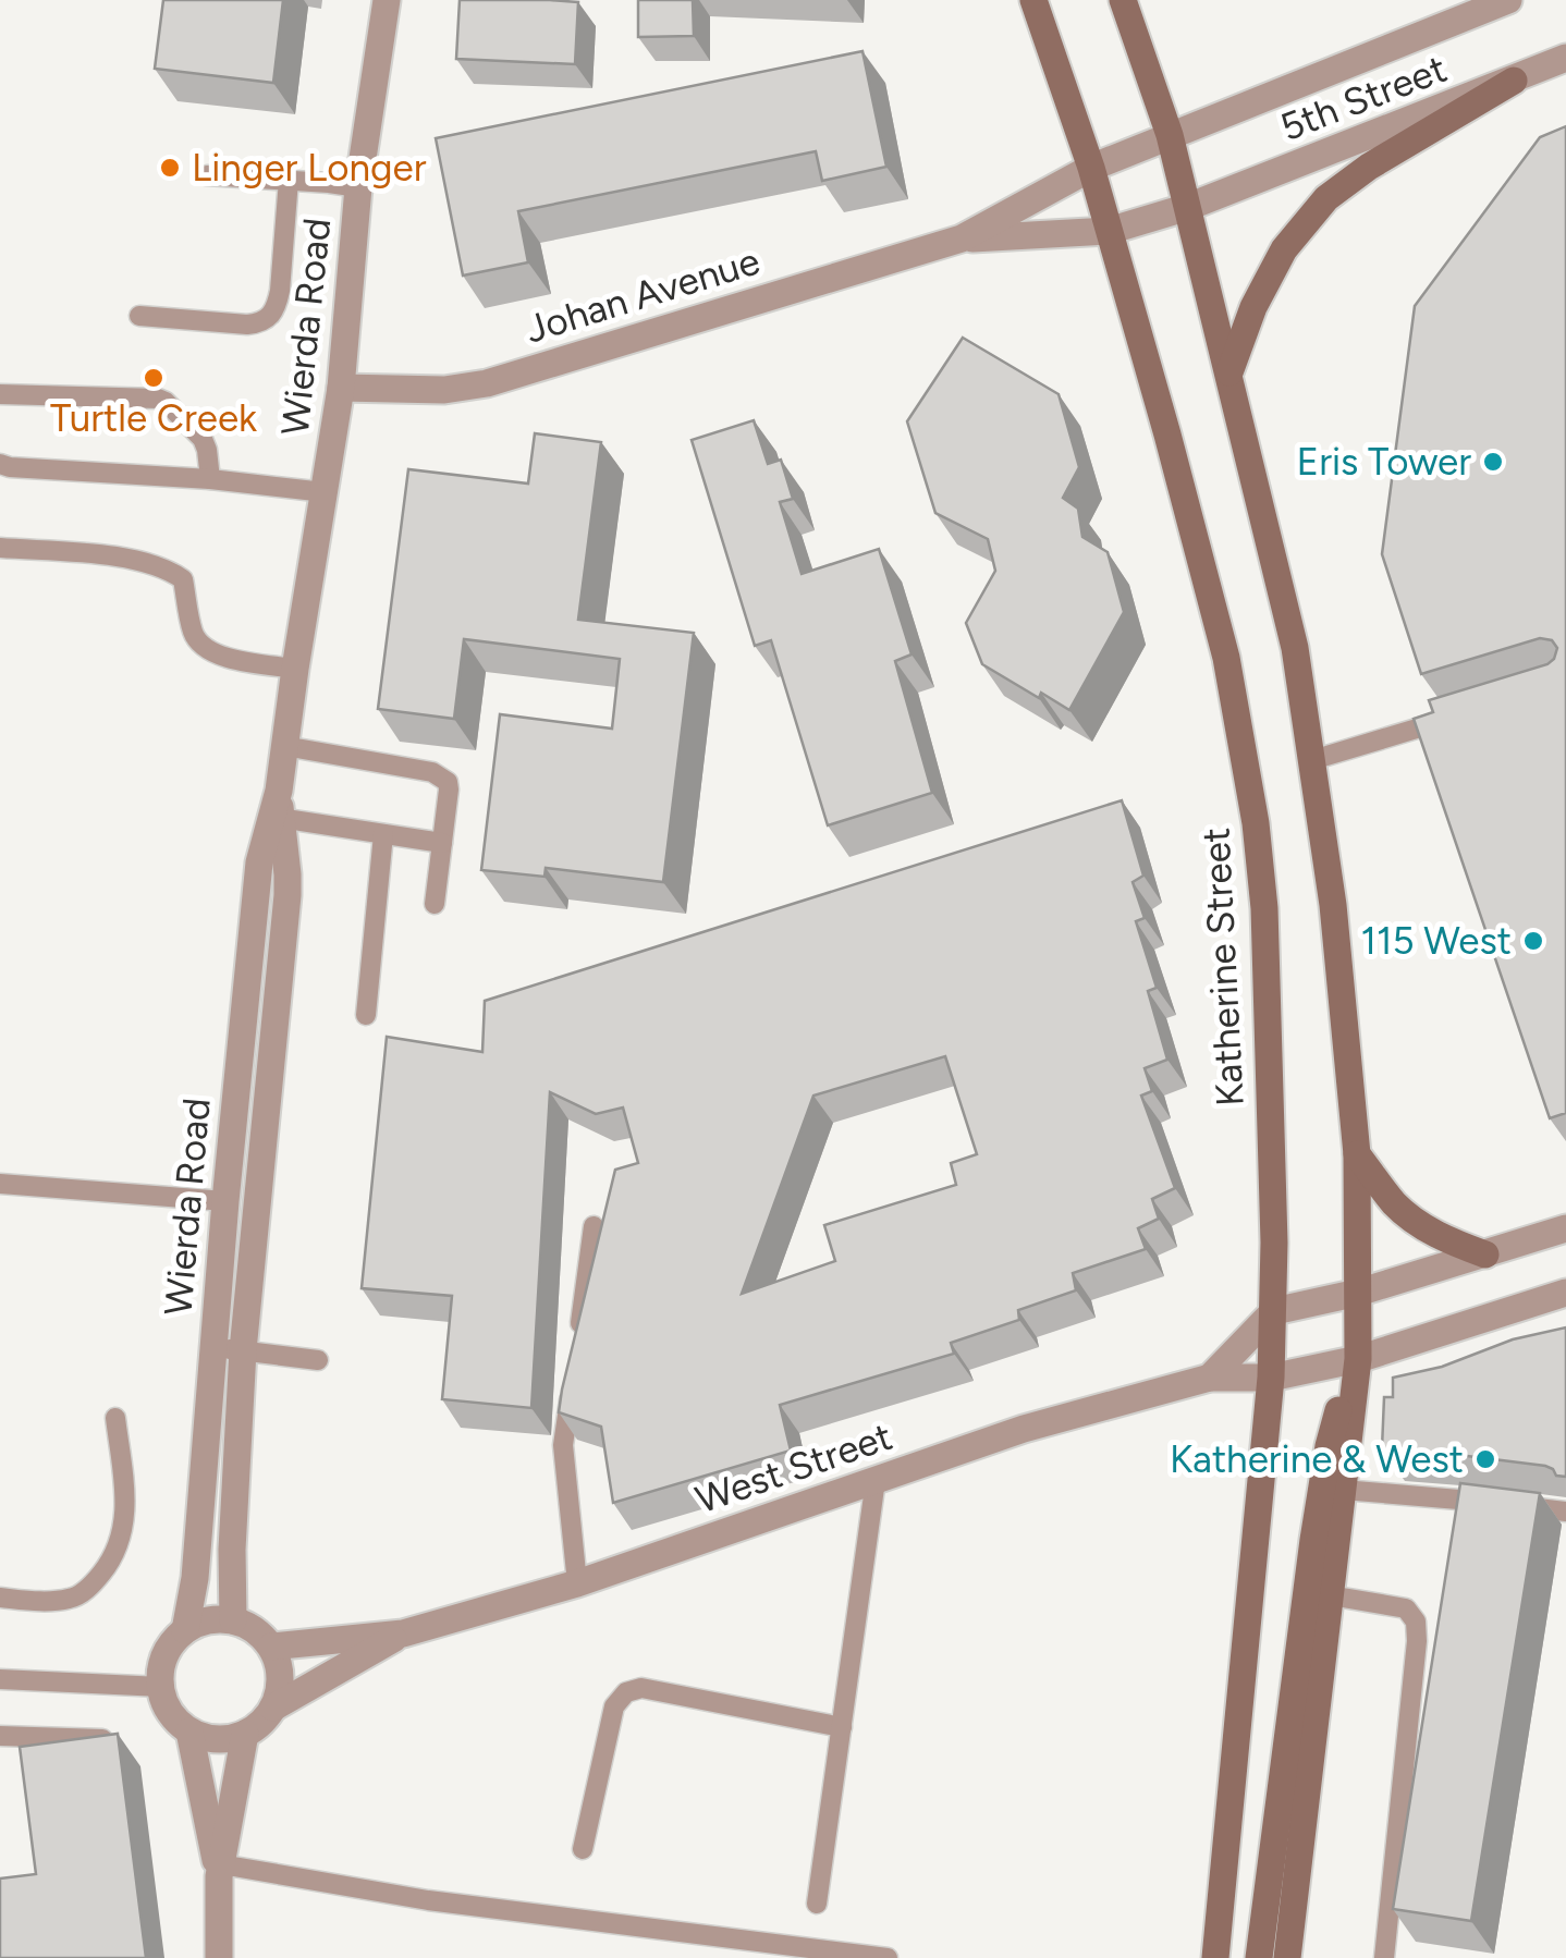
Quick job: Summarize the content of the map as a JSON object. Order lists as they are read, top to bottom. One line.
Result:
{"streets":{"main road":["Katherine Street"],"street":["5th Street","Johan Avenue","Wierda Road","West Street"]},"crossings":[["5th Street","Johan Avenue"],["5th Street","Katherine Street"],["Johan Avenue","Wierda Road"],["Johan Avenue","Katherine Street"],["Wierda Road","West Street"],["Katherine Street","West Street"]],"places":["Linger Longer","Turtle Creek","Eris Tower","115 West","Katherine & West"]}
